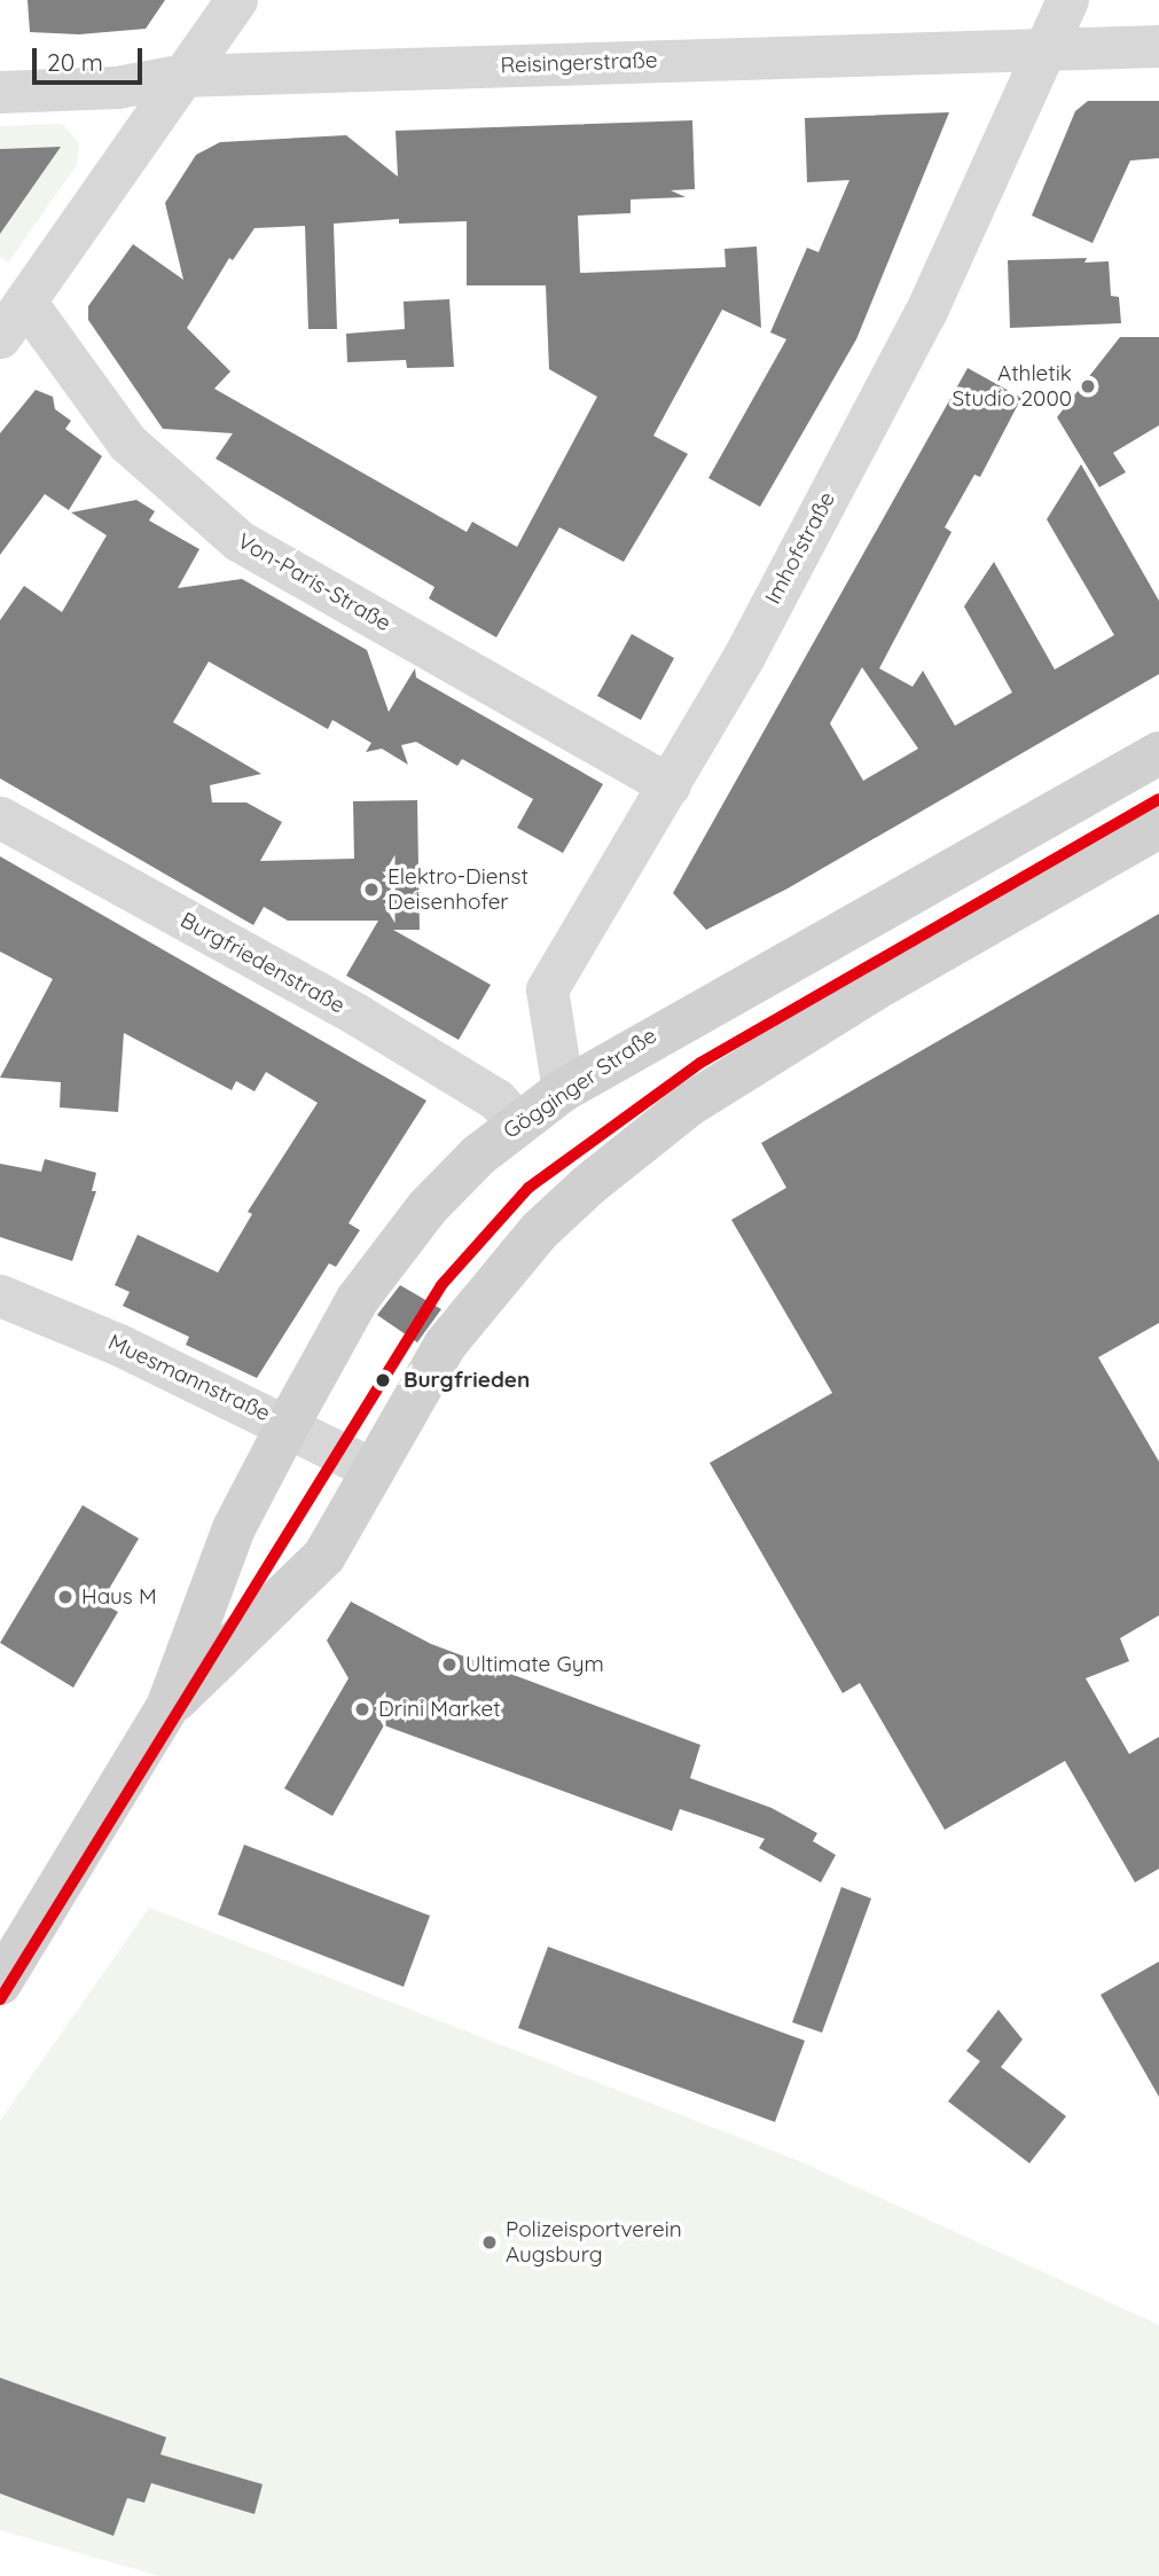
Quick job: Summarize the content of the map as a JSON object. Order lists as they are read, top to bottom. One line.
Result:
{"streets":{"main road":["Gögginger Straße"],"street":["Reisingerstraße","Imhofstraße","Von-Paris-Straße","Burgfriedenstraße","Muesmannstraße"]},"crossings":[["Reisingerstraße","Imhofstraße"],["Imhofstraße","Von-Paris-Straße"],["Imhofstraße","Gögginger Straße"],["Burgfriedenstraße","Gögginger Straße"],["Gögginger Straße","Muesmannstraße"]],"places":["Athletik Studio 2000","Elektro-Dienst Deisenhofer","Burgfrieden","Haus M","Ultimate Gym","Drini Market","Polizeisportverein Augsburg"],"scale_bar":"20 m"}
